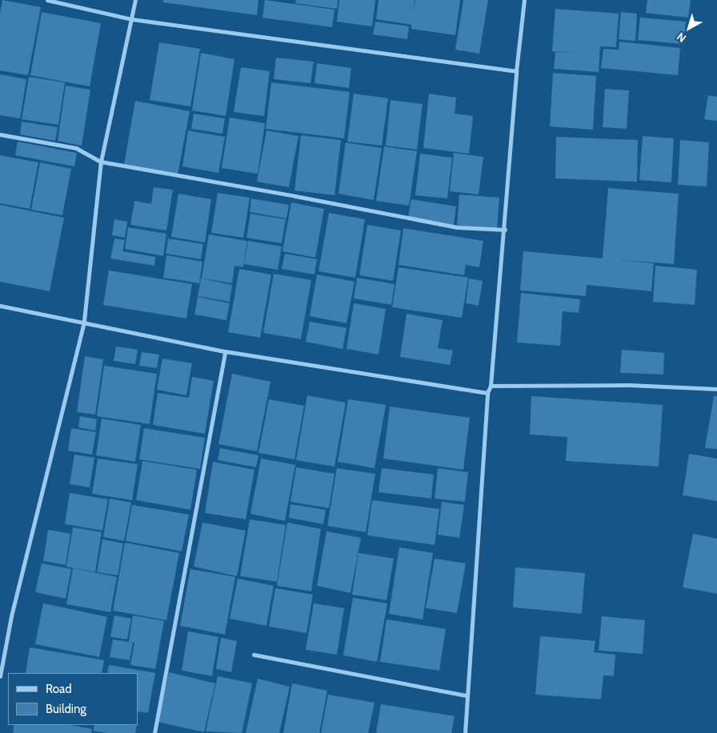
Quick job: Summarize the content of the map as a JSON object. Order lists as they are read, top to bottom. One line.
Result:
{"legend":["Road","Building"],"north":"bottom left"}
